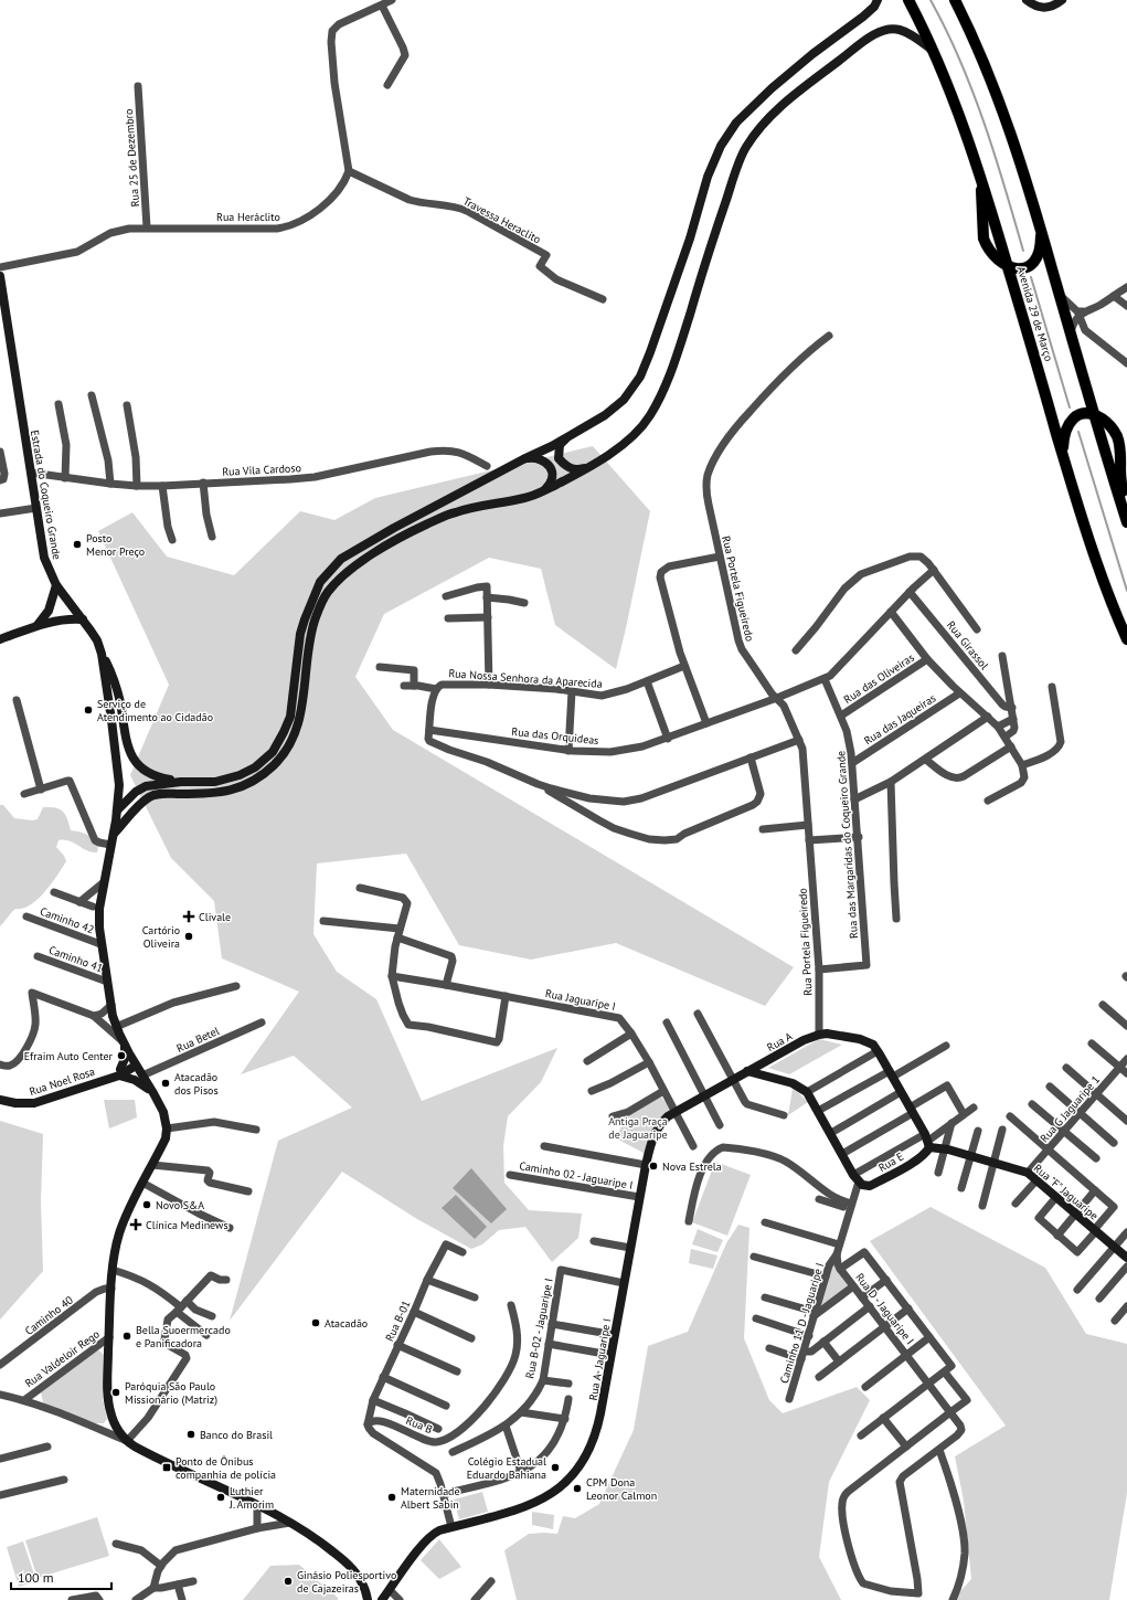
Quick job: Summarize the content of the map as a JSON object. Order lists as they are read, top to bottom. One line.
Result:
{"streets":{"main road":["Avenida 29 de Março","Estrada do Coqueiro Grande","Rua A","Rua Noel Rosa","Rua E","Rua \"F\" Jaguaripe","Rua Valdeloir Rego","Rua A- Jaguaripe I"],"street":["Rua 25 de Dezembro","Rua Heráclito","Travessa Heraclito","Rua Vila Cardoso","Rua Portela Figueiredo","Rua Girassol","Rua Nossa Senhora da Aparecida","Rua das Oliveiras","Rua das Jaqueiras","Rua das Orquideas","Rua das Margaridas do Coqueiro Grande","Caminho 42","Caminho 41","Rua Jaguaripe I","Rua Betel","Rua G Jaguaripe 1","Caminho 02 - Jaguaripe I","Rua D - Jaguaripe I","Caminho 40","Rua B-01","Caminho 11 D - Jaguaripe I","Rua B-02 - Jaguaripe I","Rua B"]},"crossings":[["Rua 25 de Dezembro","Rua Heráclito"],["Rua Heráclito","Travessa Heraclito"],["Rua Vila Cardoso","Estrada do Coqueiro Grande"],["Estrada do Coqueiro Grande","Caminho 42"],["Estrada do Coqueiro Grande","Caminho 41"],["Estrada do Coqueiro Grande","Rua Betel"],["Estrada do Coqueiro Grande","Rua Noel Rosa"],["Rua Portela Figueiredo","Rua das Orquideas"],["Rua Portela Figueiredo","Rua das Margaridas do Coqueiro Grande"],["Rua Portela Figueiredo","Rua A"],["Rua Girassol","Rua das Orquideas"],["Rua Nossa Senhora da Aparecida","Rua das Orquideas"],["Rua das Oliveiras","Rua das Margaridas do Coqueiro Grande"],["Rua das Jaqueiras","Rua das Margaridas do Coqueiro Grande"],["Rua das Orquideas","Rua das Margaridas do Coqueiro Grande"],["Rua Jaguaripe I","Rua A- Jaguaripe I"],["Rua A","Rua E"],["Rua A","Rua \"F\" Jaguaripe"],["Rua A","Rua A- Jaguaripe I"],["Rua G Jaguaripe 1","Rua \"F\" Jaguaripe"],["Rua E","Rua \"F\" Jaguaripe"],["Rua E","Rua D - Jaguaripe I"],["Caminho 02 - Jaguaripe I","Rua A- Jaguaripe I"],["Rua D - Jaguaripe I","Caminho 11 D - Jaguaripe I"],["Rua B-01","Rua B"],["Rua B-02 - Jaguaripe I","Rua A- Jaguaripe I"]],"parks":["Antiga Praça de Jaguaripe"],"places":{"other":["Posto Menor Preço","Serviço de Atendimento ao Cidadão","Cartório Oliveira","Efraim Auto Center","Atacadão dos Pisos","Nova Estrela","Novo S&A","Atacadão","Bella Suoermercado e Panificadora","Paróquia São Paulo Missionário (Matriz)","Banco do Brasil","Colégio Estadual Eduardo Bahiana","CPM Dona Leonor Calmon","Luthier J. Amorim","Maternidade Albert Sabin","Ginásio Poliesportivo de Cajazeiras"],"health":["Clivale","Clínica Medinews"],"transit":["Ponto de Ônibus companhia de polícia"]},"scale_bar":"100 m"}
